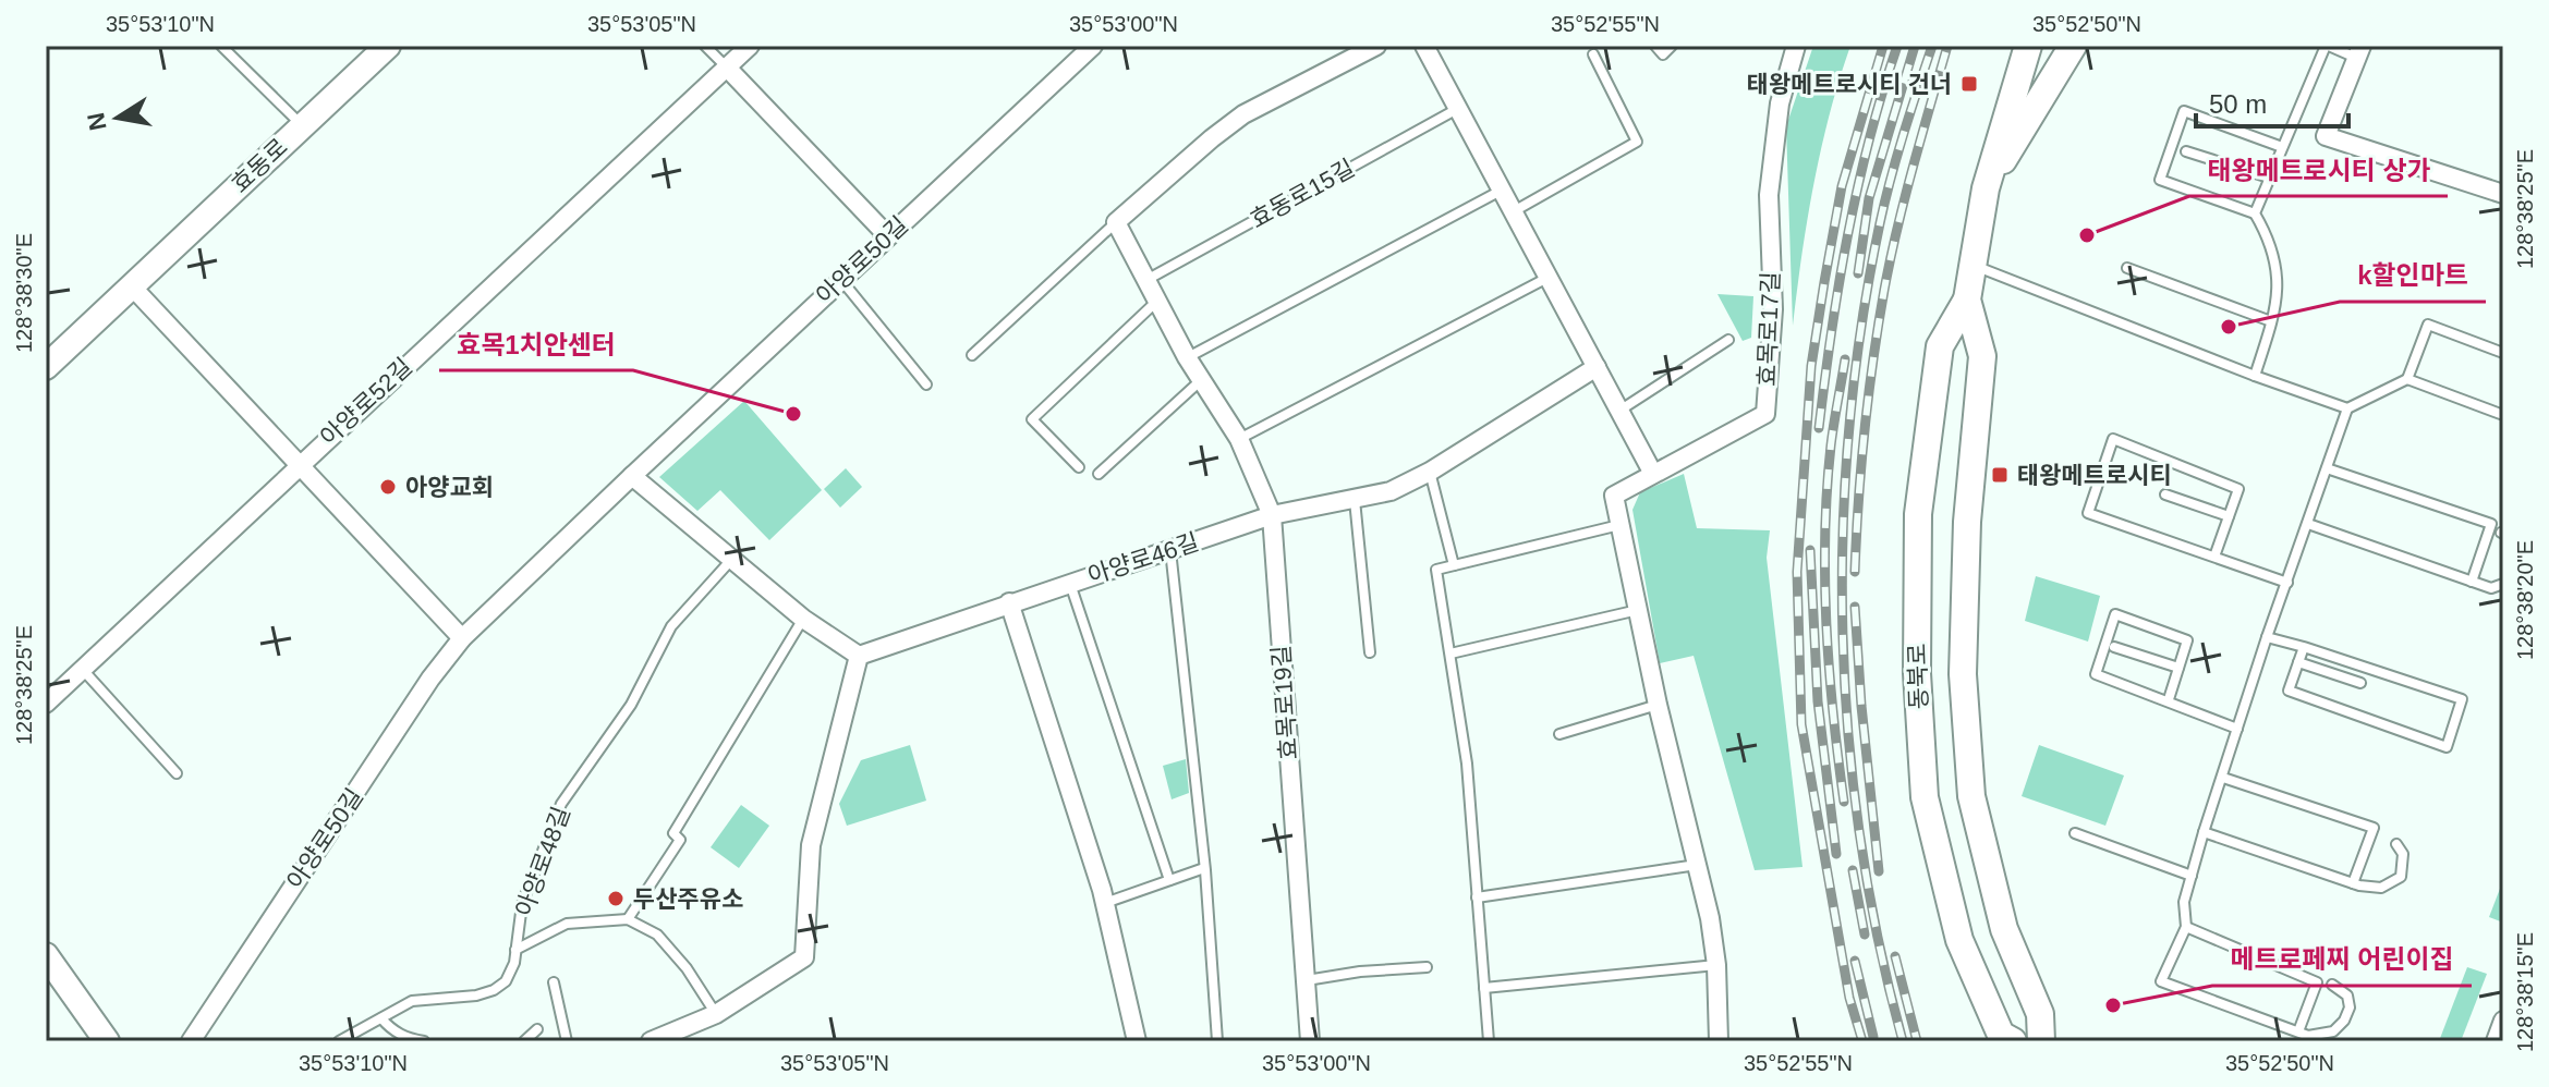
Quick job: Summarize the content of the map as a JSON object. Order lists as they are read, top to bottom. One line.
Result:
{"streets":{"main road":["효동로","동북로"],"street":["아양로50길","효목로17길","아양로52길","아양로46길","효목로19길"],"lane":["효동로15길","아양로48길"]},"crossings":[["효동로15길","효목로19길"],["아양로46길","효목로19길"]],"places":{"transit":["태왕메트로시티 건너","태왕메트로시티"],"other":["태왕메트로시티 상가","k할인마트","효목1치안센터","아양교회","두산주유소","메트로페찌 어린이집"]},"scale_bar":"50 m","north":"left","coordinates":["35°53'10\"N","35°53'05\"N","35°53'00\"N","35°52'55\"N","35°52'50\"N","128°38'25\"E","128°38'30\"E","128°38'20\"E","128°38'15\"E"]}
